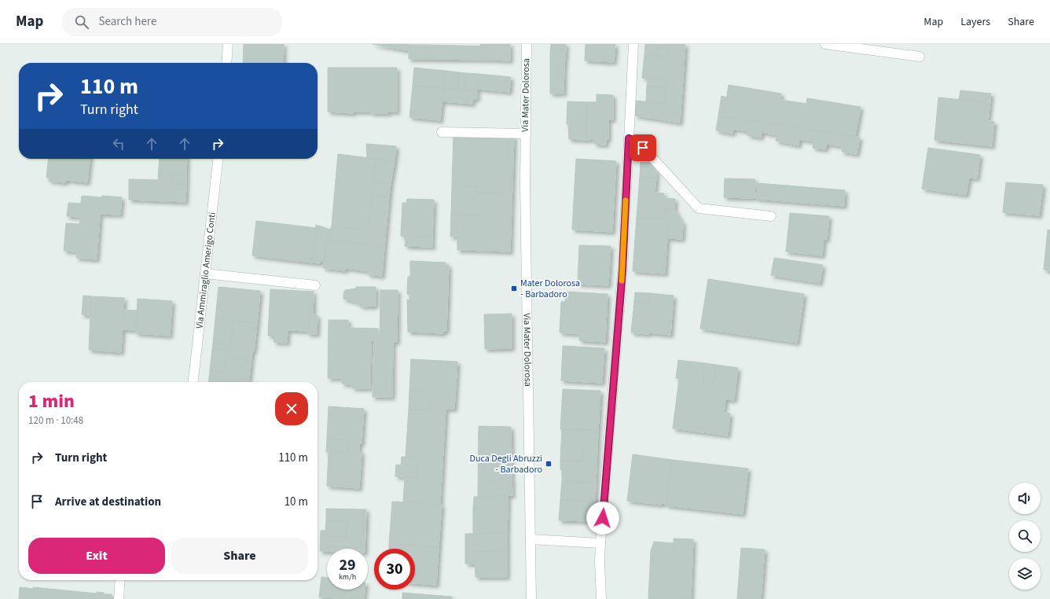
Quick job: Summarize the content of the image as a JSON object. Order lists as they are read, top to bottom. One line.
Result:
{"streets":{"street":["Via Mater Dolorosa","Via Ammiraglio Amerigo Conti"]},"places":{"transit":["Mater Dolorosa - Barbadoro","Duca Degli Abruzzi - Barbadoro"]},"page":{"header":"Map","search":"Search here","nav":["Map","Layers","Share"],"turn":["110 m","Turn right"],"heading":["1 min","120 m · 10:48"],"list":[{"name":"Turn right","value":"110 m"},{"name":"Arrive at destination","value":"10 m"}],"buttons":["Exit","Share"],"speed":"29 km/h","limit":"30"}}
